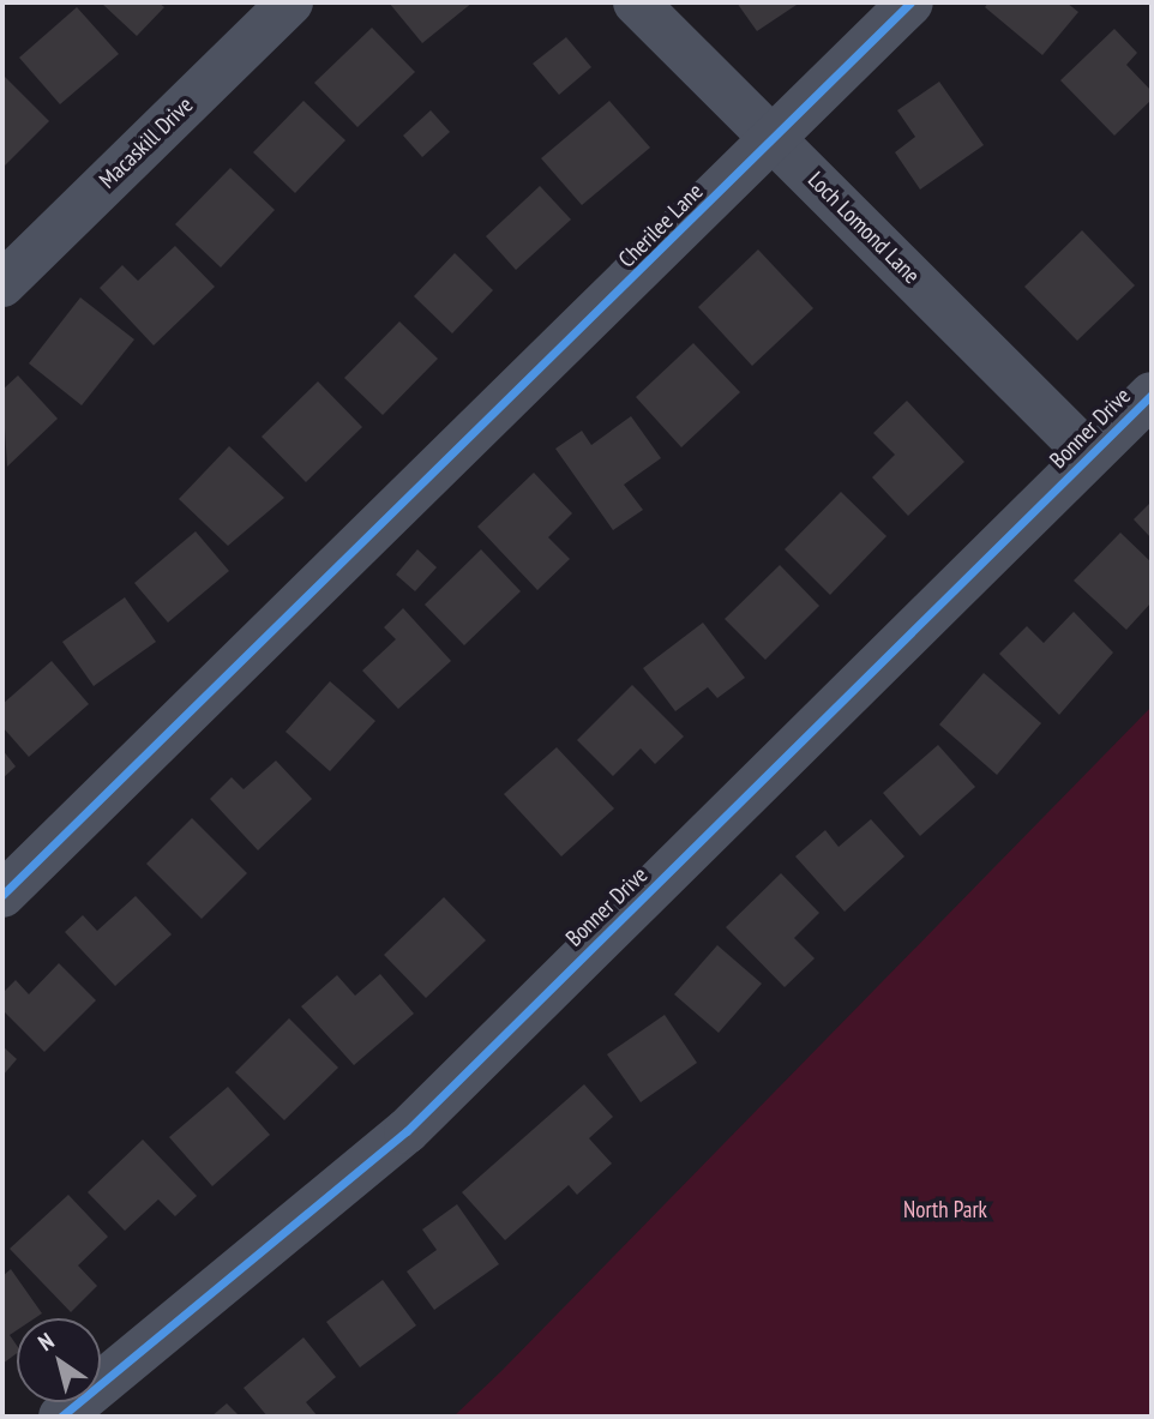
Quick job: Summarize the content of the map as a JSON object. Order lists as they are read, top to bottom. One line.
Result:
{"streets":{"street":["Macaskill Drive","Cherilee Lane","Loch Lomond Lane","Bonner Drive"]},"crossings":[["Cherilee Lane","Loch Lomond Lane"],["Loch Lomond Lane","Bonner Drive"]],"parks":["North Park"],"north":"top left"}
